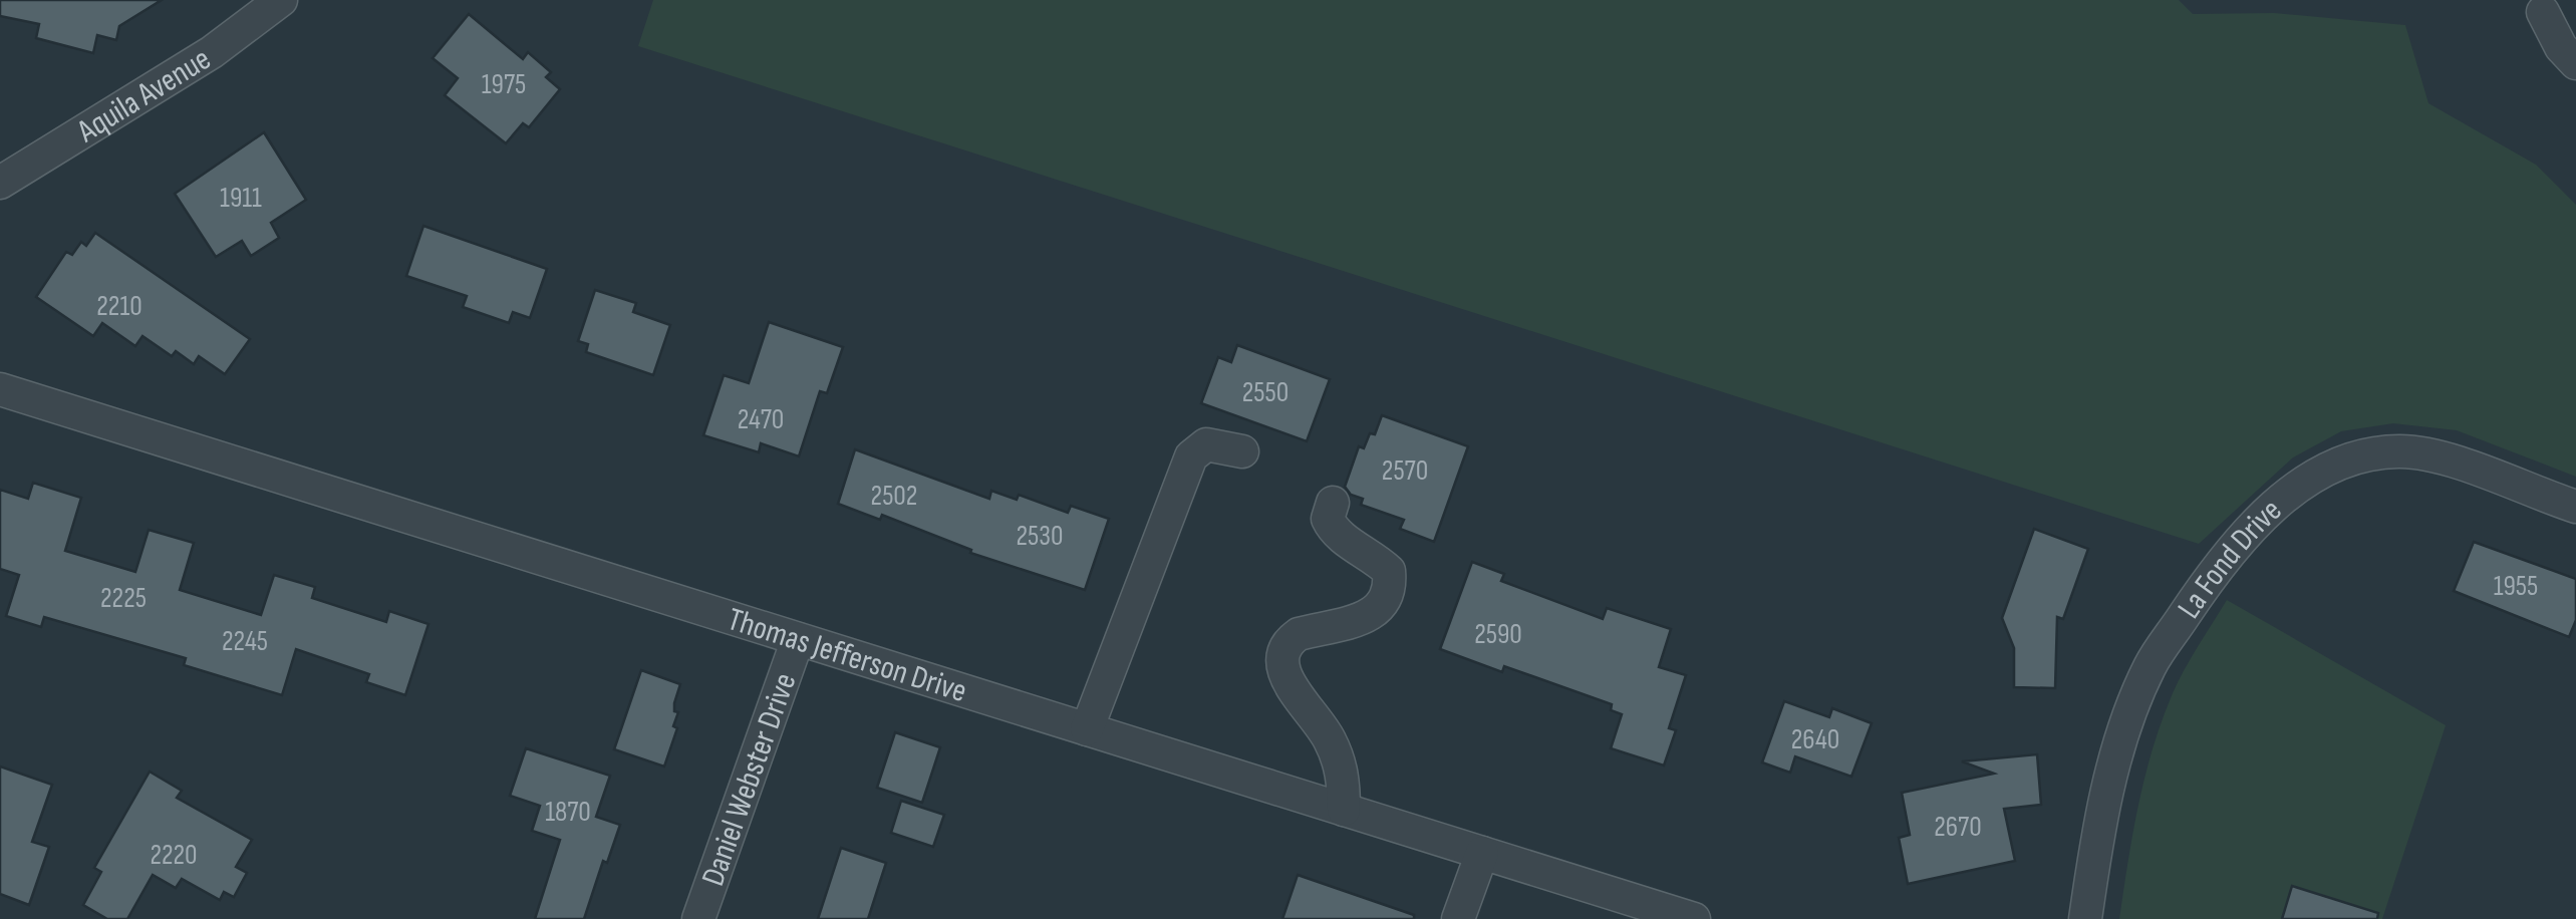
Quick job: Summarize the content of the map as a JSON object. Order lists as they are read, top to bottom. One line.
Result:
{"streets":{"street":["Aquila Avenue","La Fond Drive","Thomas Jefferson Drive","Daniel Webster Drive"]},"crossings":[["Thomas Jefferson Drive","Daniel Webster Drive"]],"house_numbers":["1975","1911","2210","2550","2470","2570","2502","2530","1955","2225","2590","2245","2640","1870","2670","2220"]}
